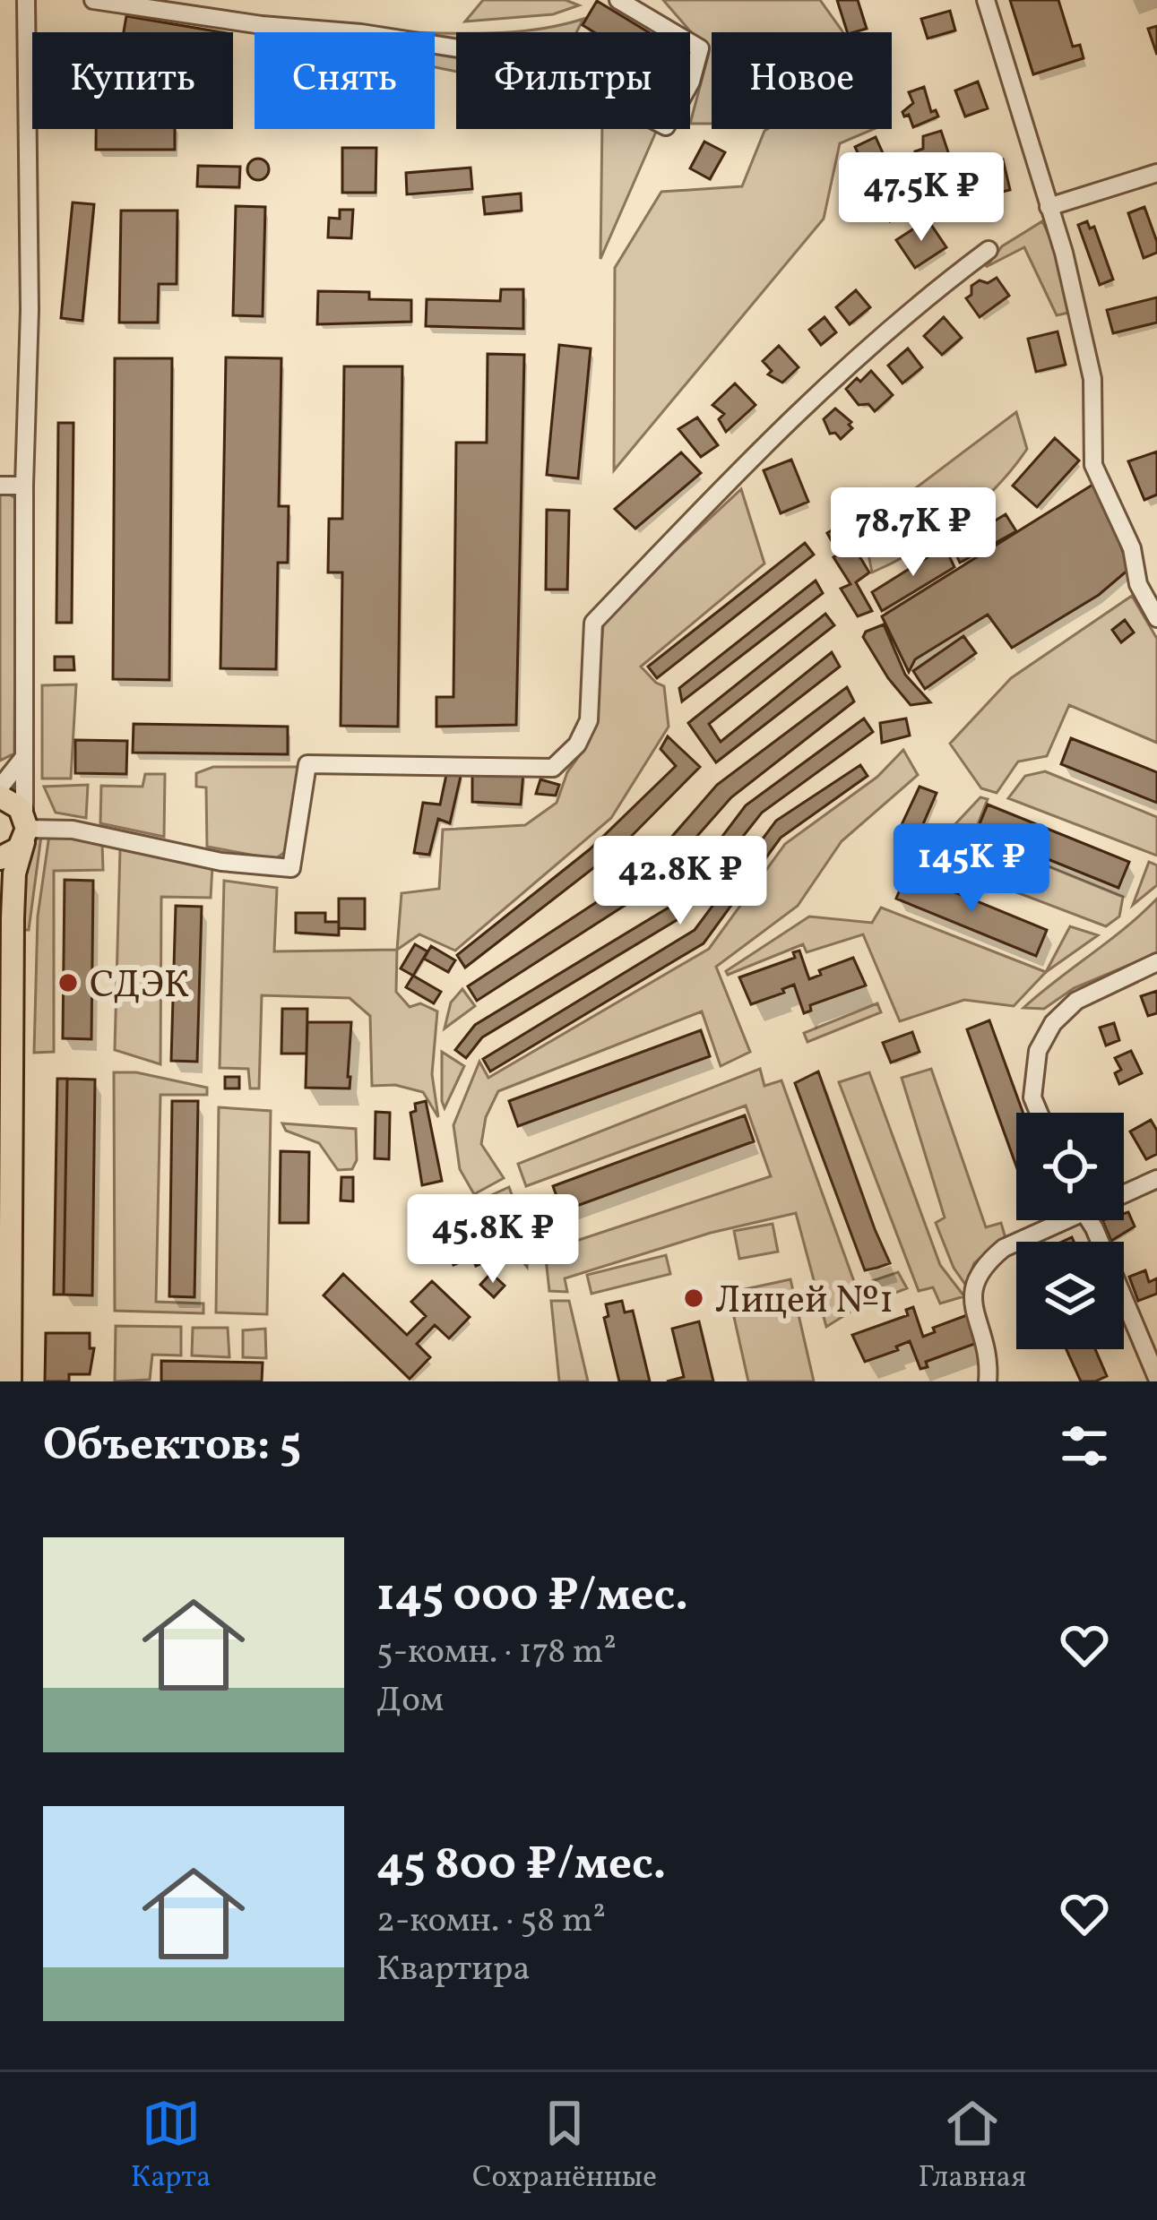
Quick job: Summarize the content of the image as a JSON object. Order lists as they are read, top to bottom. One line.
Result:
{"places":["СДЭК","Лицей №1"],"page":{"chip":["Купить","Снять","Фильтры","Новое"],"price":["47.5K ₽","78.7K ₽","145K ₽","42.8K ₽","45.8K ₽"],"heading":"Объектов: 5","list":[{"name":"145 000 ₽/мес.","note":"5-комн. · 178 m² · Дом"},{"name":"45 800 ₽/мес.","note":"2-комн. · 58 m² · Квартира"}],"tabs":["Карта","Сохранённые","Главная"]}}
